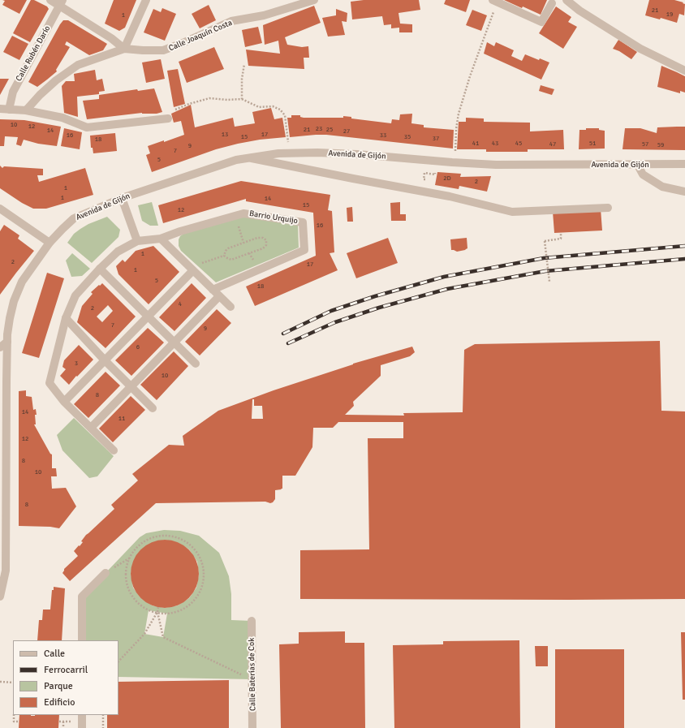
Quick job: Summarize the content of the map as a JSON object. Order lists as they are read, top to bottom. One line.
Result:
{"streets":{"street":["Calle Joaquín Costa","Calle Rubén Darío","Avenida de Gijón","Barrio Urquijo","Calle Baterías de Cok"]},"house_numbers":["21","19","1","10","12","23","21","25","14","27","13","17","16","33","15","35","37","18","41","43","45","51","47","57","59","9","7","5","2D","2","1","1","14","15","12","16","1","2","17","1","5","18","4","2","7","9","6","3","10","8","14","11","12","8","10","8"],"legend":["Calle","Ferrocarril","Parque","Edificio"]}
